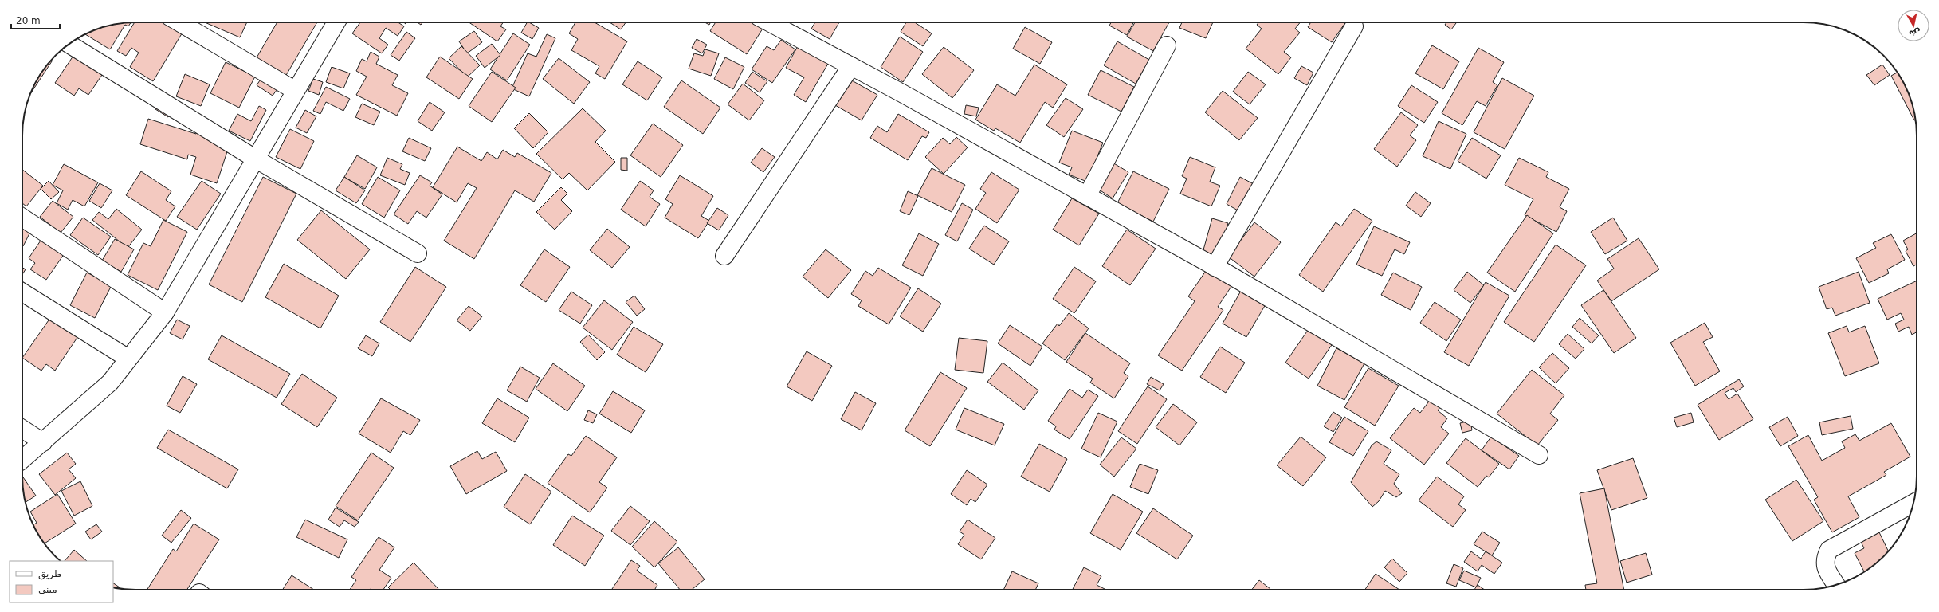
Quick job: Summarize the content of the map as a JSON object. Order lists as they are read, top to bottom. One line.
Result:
{"legend":["طريق","مبنى"],"scale_bar":"20 m","north":"bottom"}
